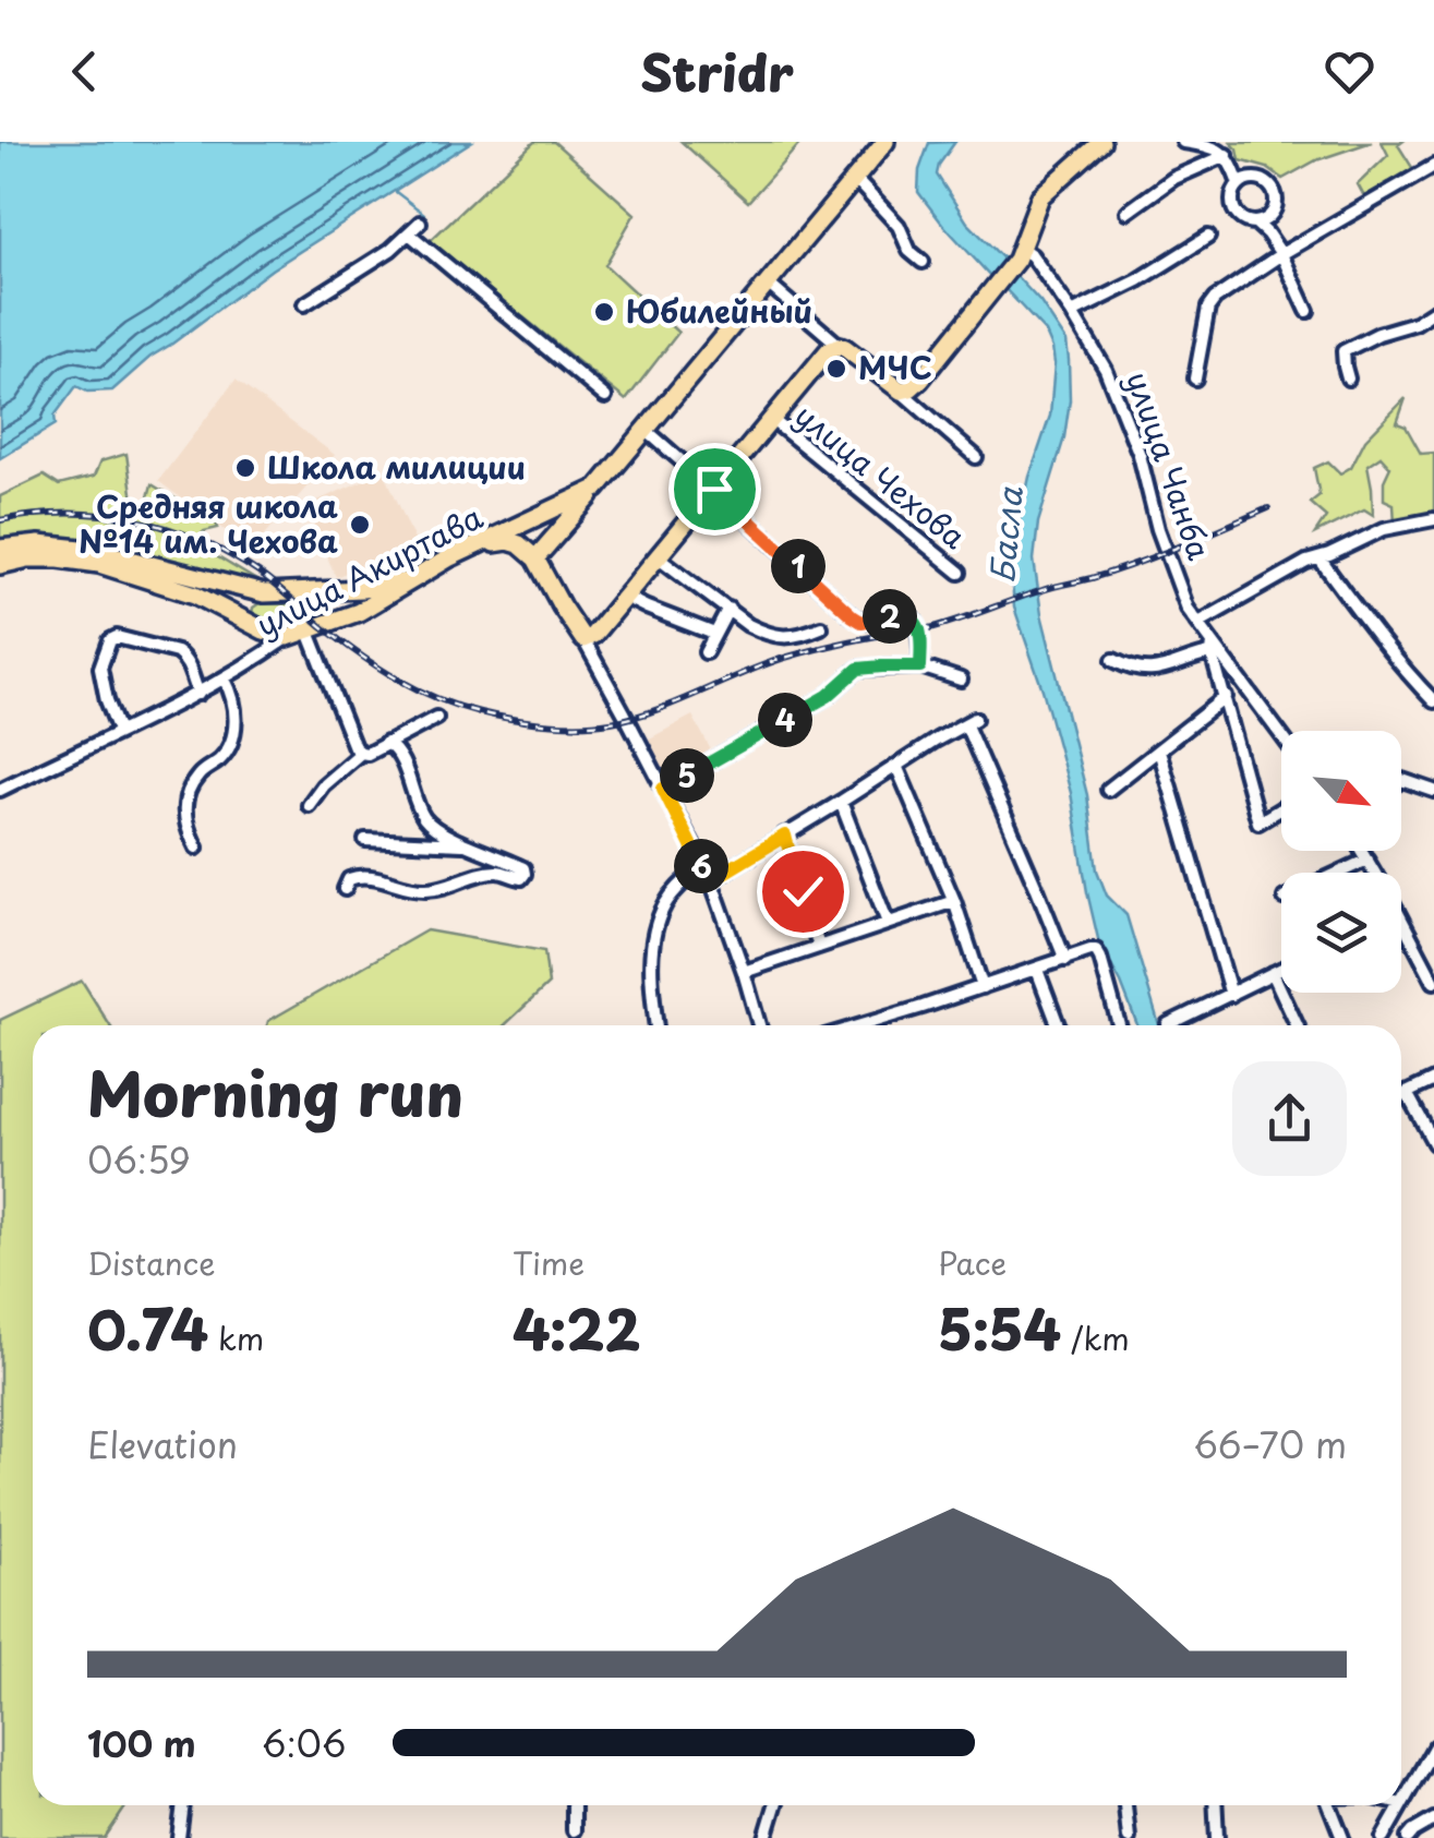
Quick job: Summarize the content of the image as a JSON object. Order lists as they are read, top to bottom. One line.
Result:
{"streets":{"highway":["улица Акиртава"],"street":["улица Чанба","улица Чехова"]},"water":["Басла"],"places":["Юбилейный","МЧС","Школа милиции","Средняя школа №14 им. Чехова"],"north":"bottom right","page":{"header":"Stridr","pins":["1","2","4","5","6"],"heading":["Morning run","06:59"],"stats":[["Distance","0.74 km"],["Time","4:22"],["Pace","5:54 /km"]],"chart":["Elevation","66–70 m"],"list":[{"name":"100 m","note":"6:06"}]}}
